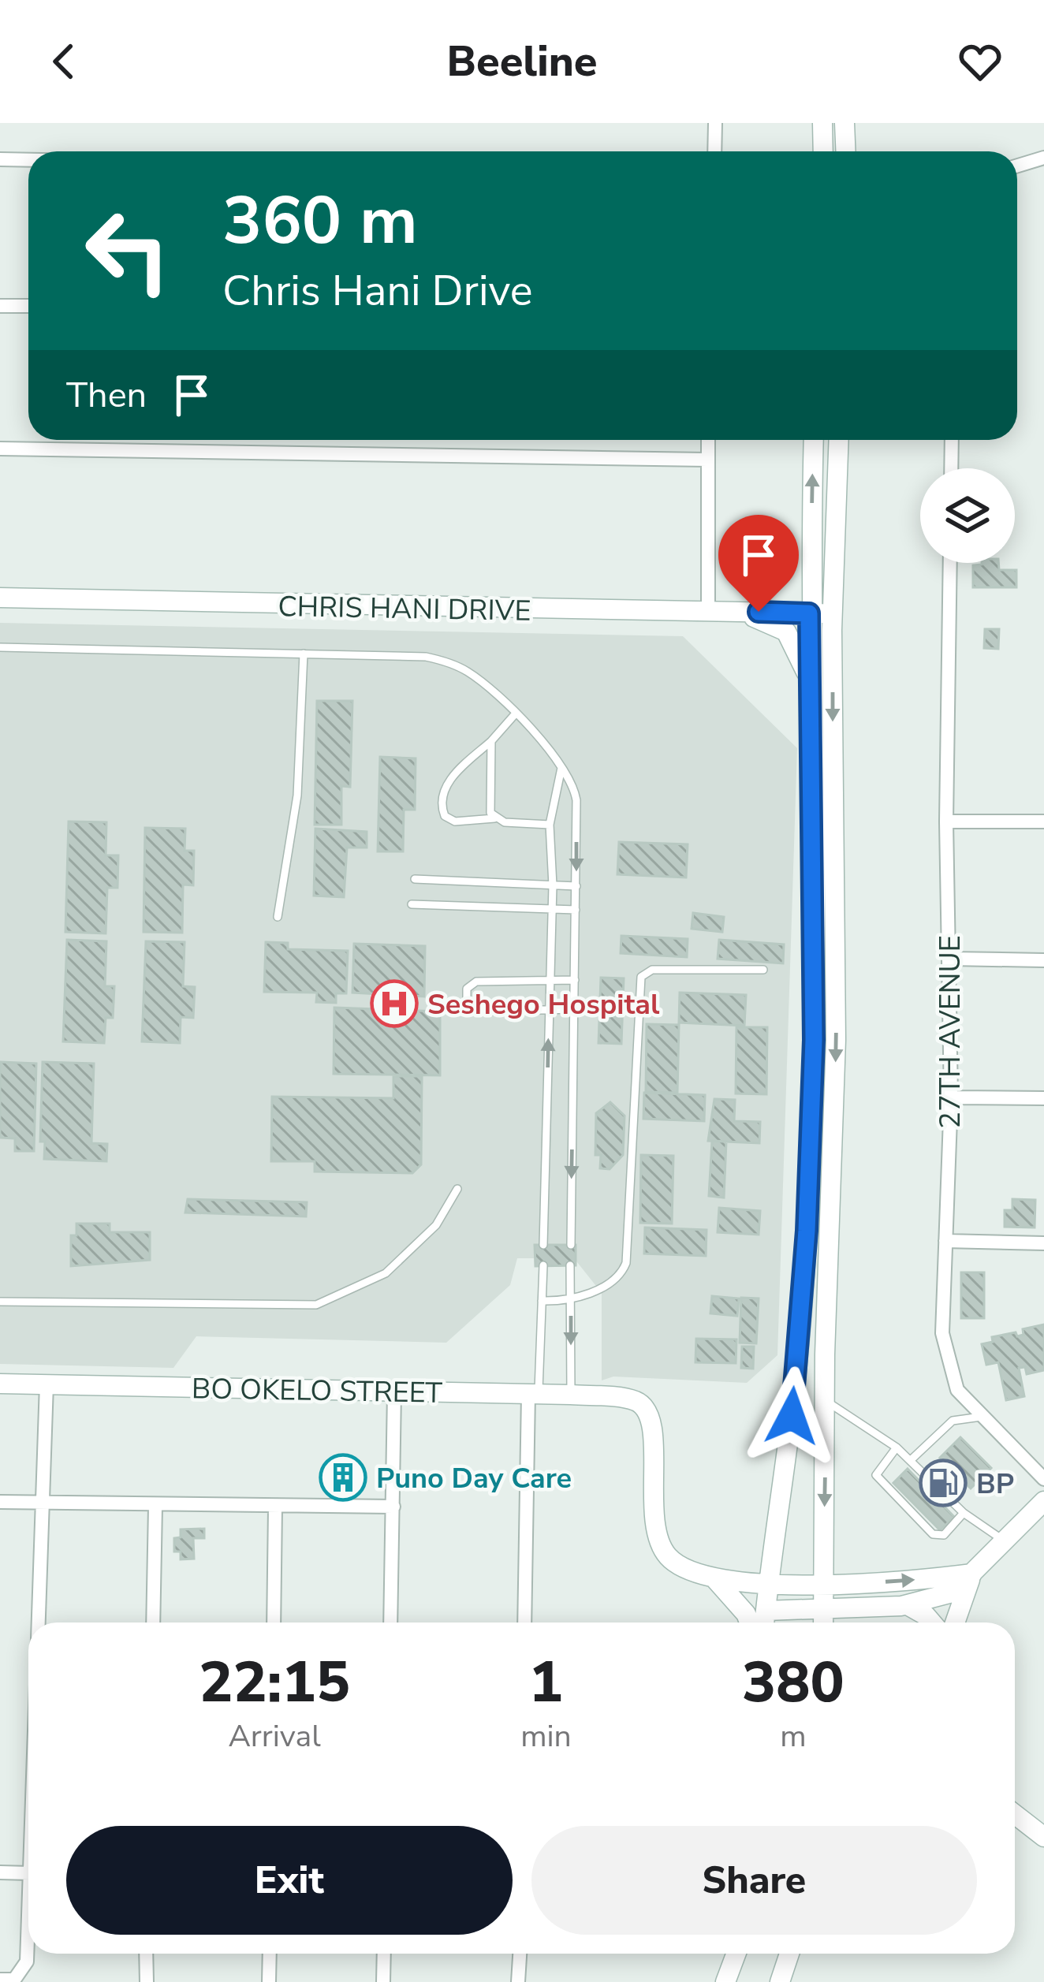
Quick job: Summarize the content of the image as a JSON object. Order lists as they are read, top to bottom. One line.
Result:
{"streets":{"main road":["CHRIS HANI DRIVE","BO OKELO STREET"],"street":["27TH AVENUE"]},"places":{"hospital":["Seshego Hospital"],"building":["Puno Day Care"],"fuel station":["BP"]},"page":{"header":"Beeline","turn":["360 m","Chris Hani Drive"],"then":"Then","eta":["22:15","Arrival","1","min","380","m"],"buttons":["Exit","Share"]}}
